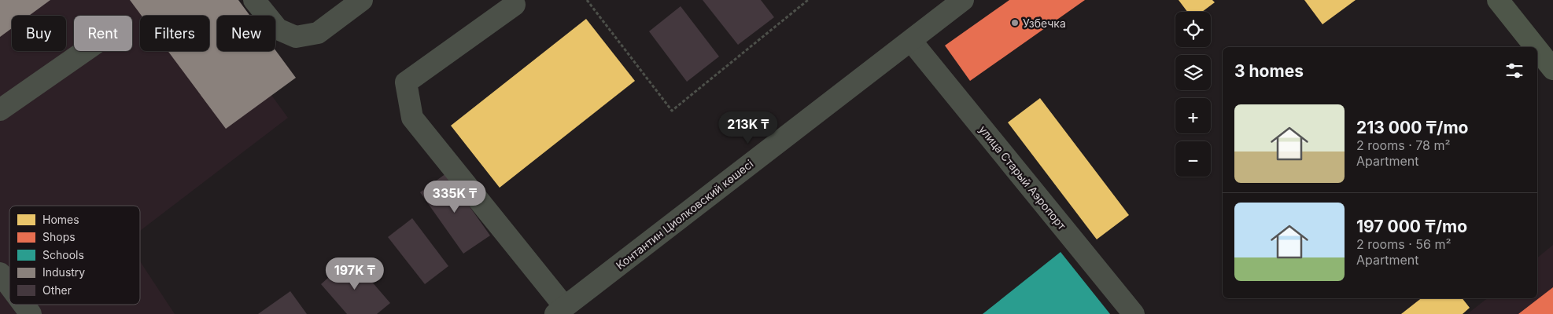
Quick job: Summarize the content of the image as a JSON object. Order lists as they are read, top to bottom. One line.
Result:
{"streets":{"street":["улица Старый Аэропорт","Контантин Циолковский көшесі"]},"crossings":[["улица Старый Аэропорт","Контантин Циолковский көшесі"]],"places":["Узбечка"],"legend":["Homes","Shops","Schools","Industry","Other"],"page":{"map_buttons":["+","−"],"chip":["Buy","Rent","Filters","New"],"heading":"3 homes","list":[{"name":"213 000 ₸/mo","note":"2 rooms · 78 m² · Apartment"},{"name":"197 000 ₸/mo","note":"2 rooms · 56 m² · Apartment"}],"price":["213K ₸","335K ₸","197K ₸"]}}
